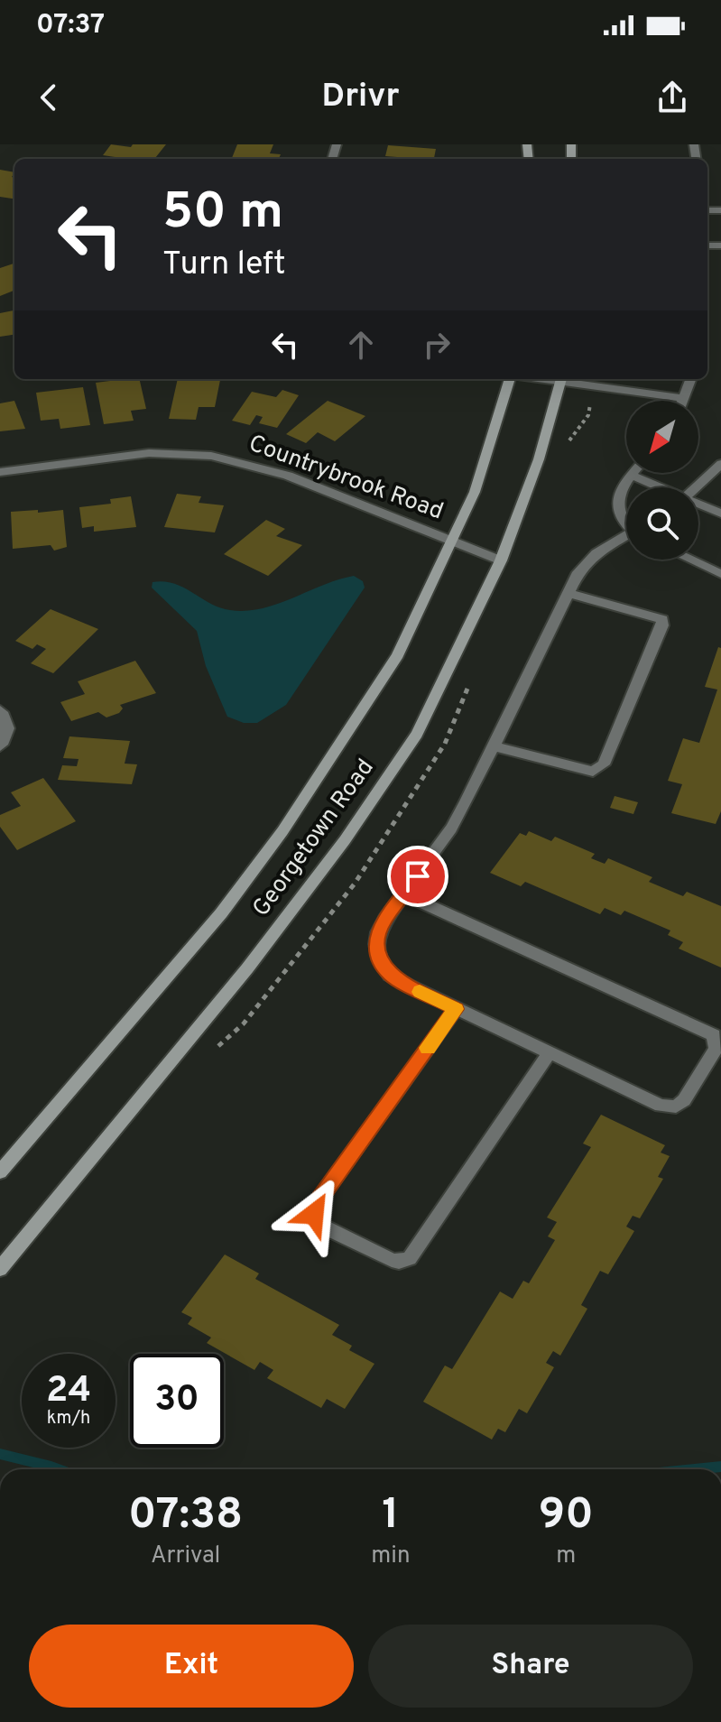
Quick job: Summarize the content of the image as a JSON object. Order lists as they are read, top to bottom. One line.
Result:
{"streets":{"main road":["Georgetown Road"],"street":["Countrybrook Road"]},"crossings":[["Countrybrook Road","Georgetown Road"]],"north":"bottom left","page":{"status":"07:37","header":"Drivr","turn":["50 m","Turn left"],"speed":"24 km/h","limit":"30","eta":["07:38","Arrival","1","min","90","m"],"buttons":["Exit","Share"]}}
